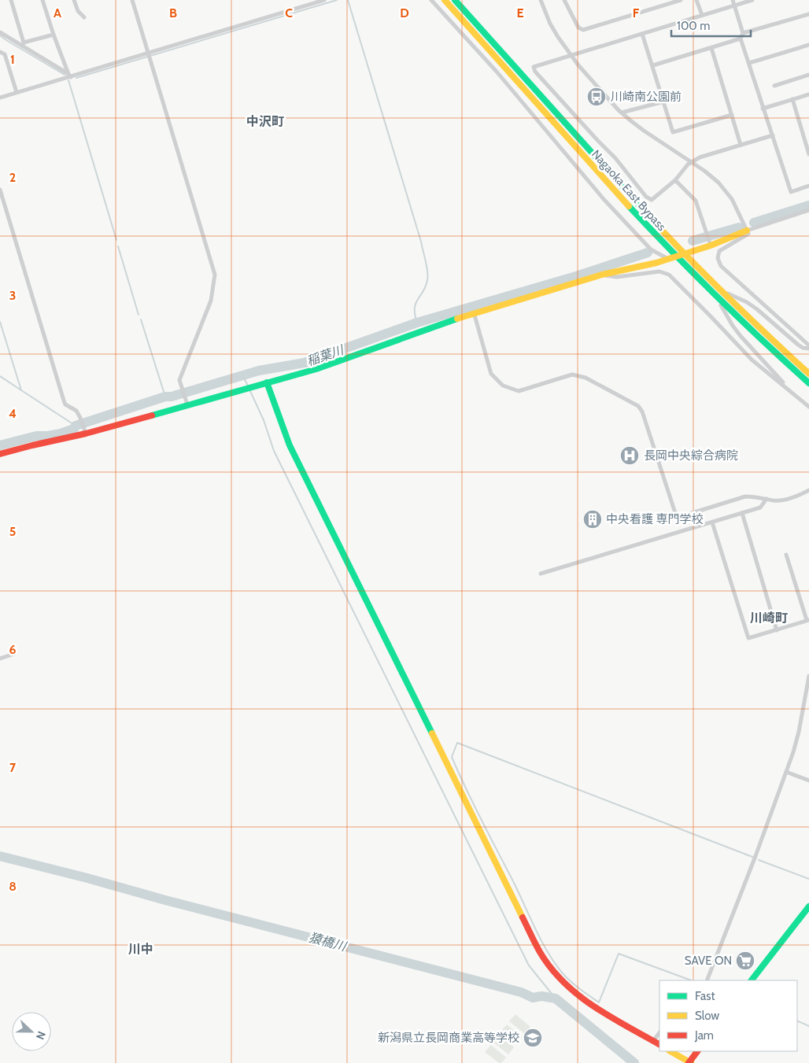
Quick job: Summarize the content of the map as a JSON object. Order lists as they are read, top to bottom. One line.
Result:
{"streets":{"main road":["Nagaoka East Bypass"]},"districts":["中沢町","川崎町","川中"],"water":["稲葉川","猿橋川"],"places":{"bus stop":["川崎南公園前"],"hospital":["長岡中央綜合病院"],"building":["中央看護 専門学校"],"supermarket":["SAVE ON"],"school or university":["新潟県立長岡商業高等学校"]},"legend":["Fast","Slow","Jam"],"scale_bar":"100 m","north":"right","grid":{"columns":["A","B","C","D","E","F"],"rows":["1","2","3","4","5","6","7","8"]}}
